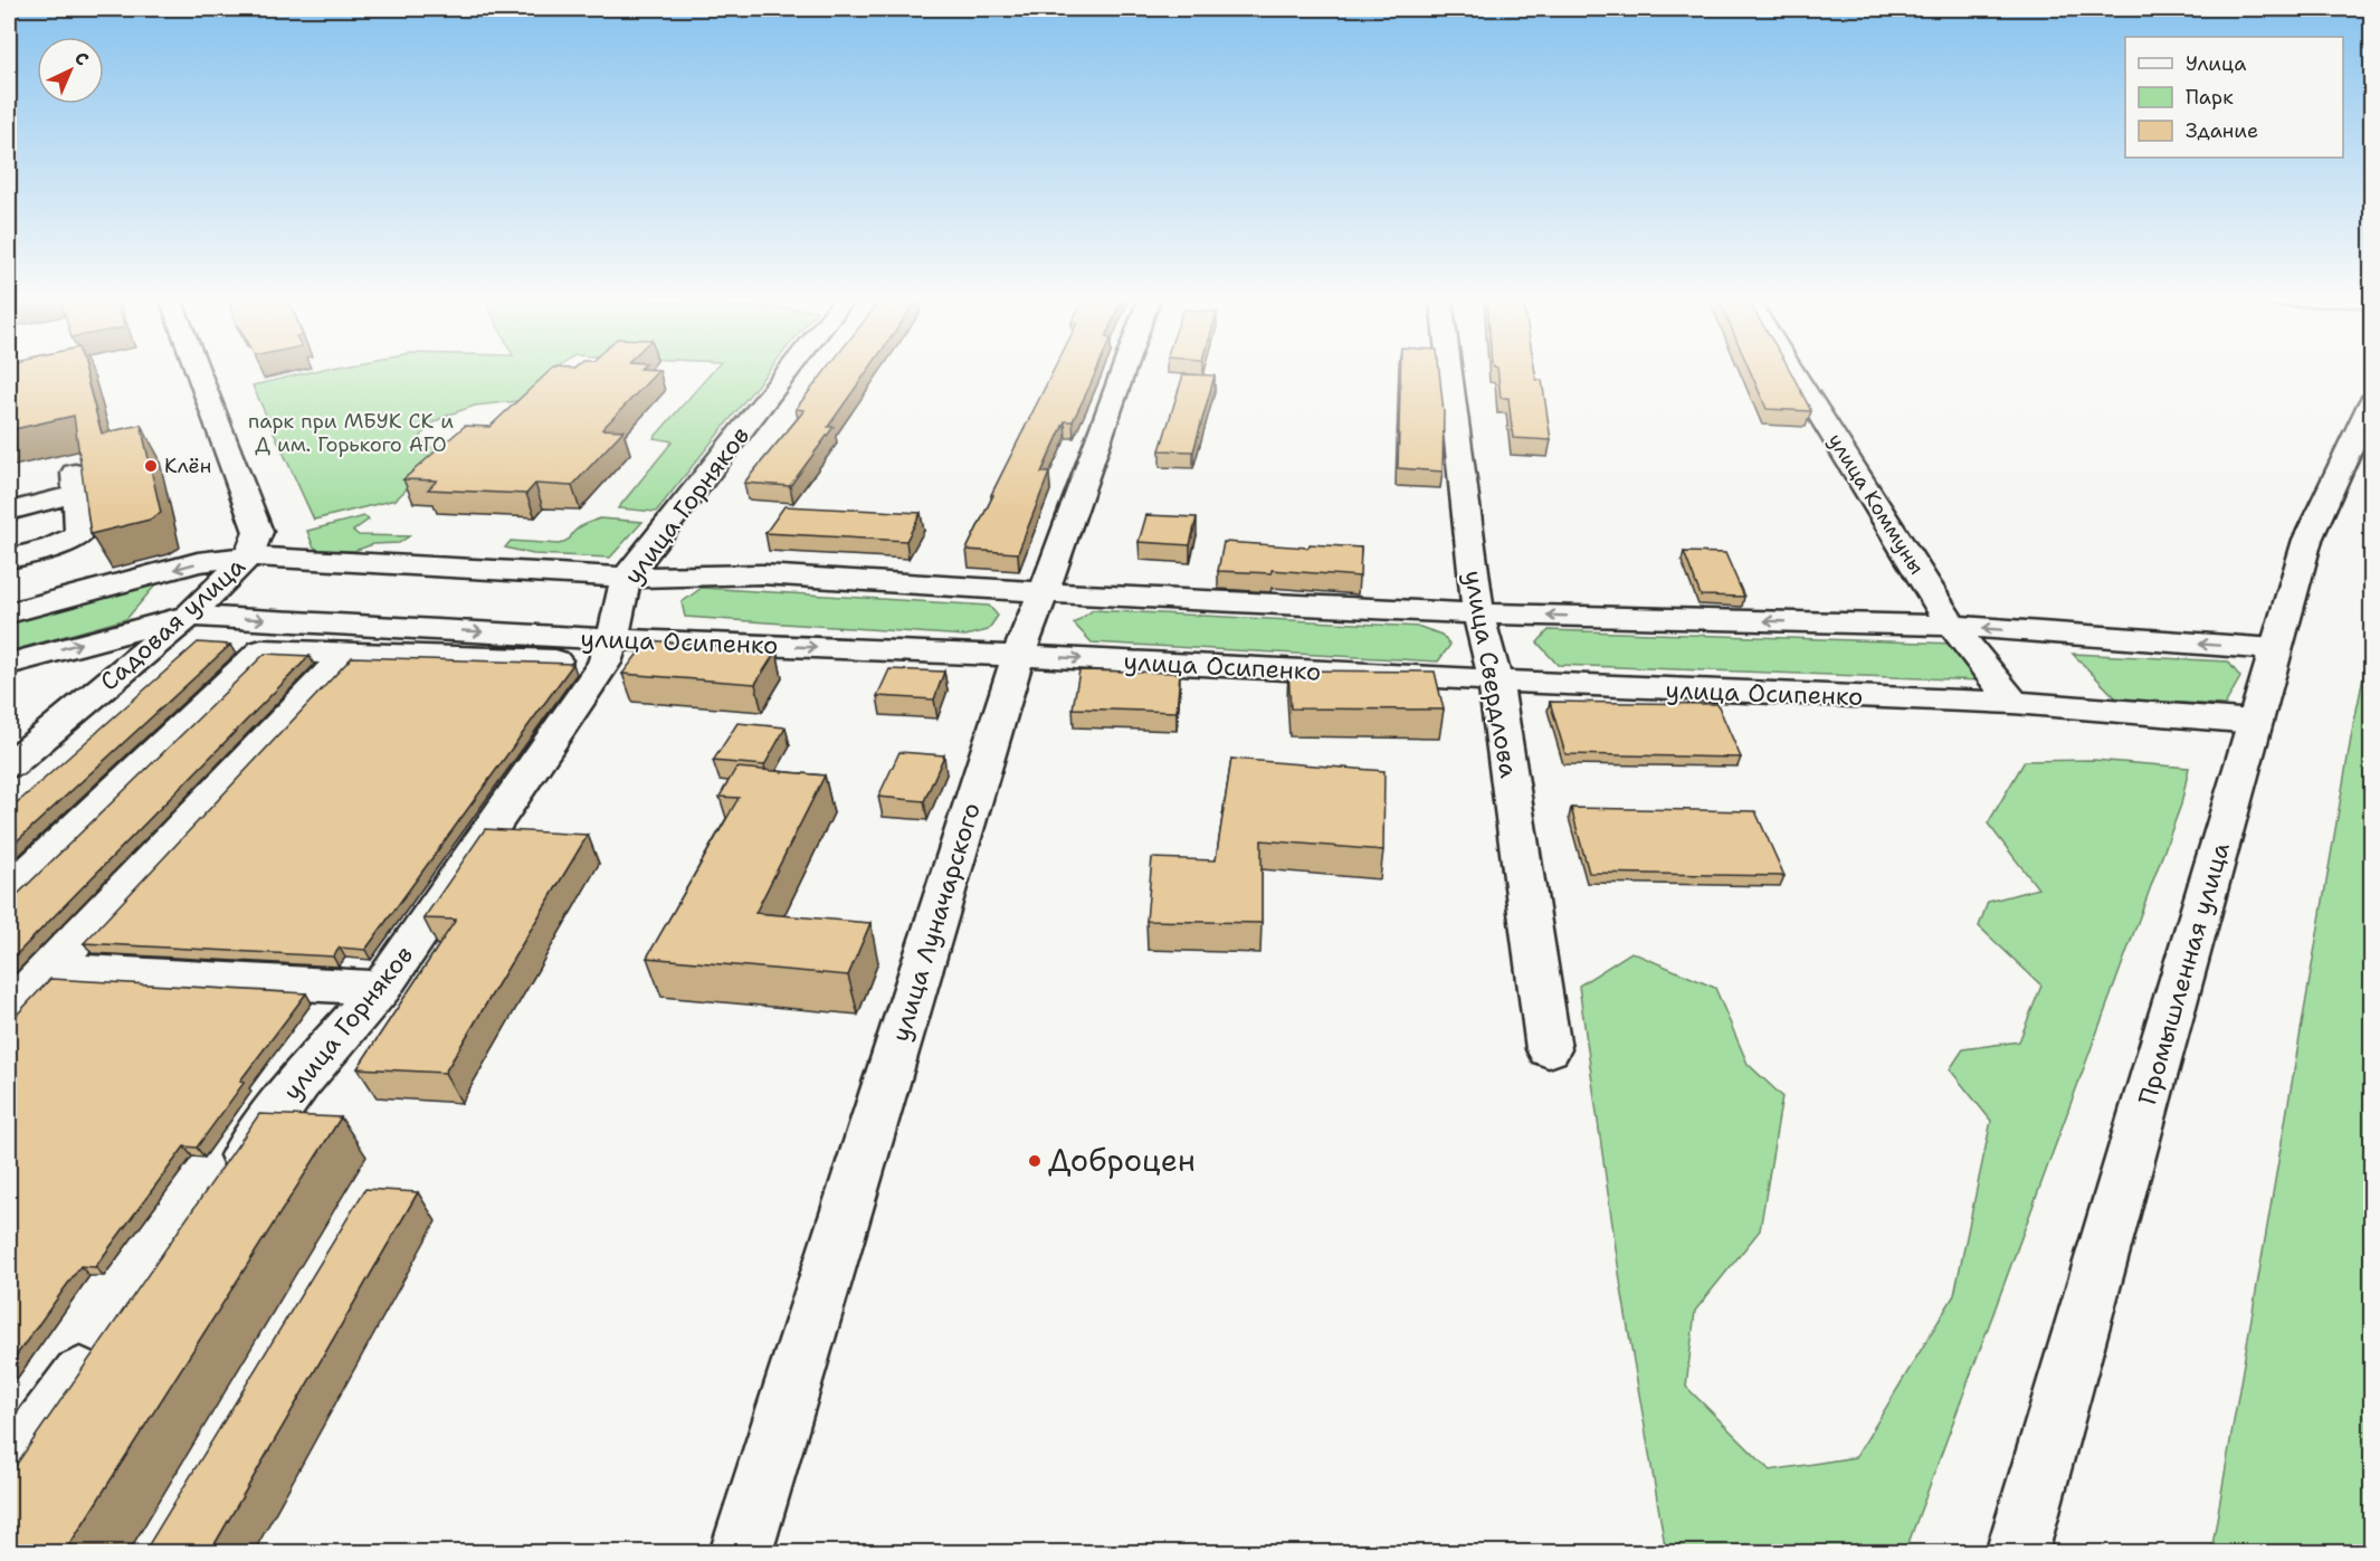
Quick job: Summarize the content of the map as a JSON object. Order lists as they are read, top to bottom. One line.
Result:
{"streets":{"street":["улица Коммуны","улица Горняков","Садовая улица","улица Осипенко","улица Свердлова","улица Луначарского","Промышленная улица"]},"crossings":[["улица Коммуны","улица Осипенко"],["улица Горняков","улица Осипенко"],["Садовая улица","улица Осипенко"],["улица Осипенко","улица Свердлова"],["улица Осипенко","улица Луначарского"],["улица Осипенко","Промышленная улица"]],"parks":["парк при МБУК СК и Д им. Горького АГО"],"places":["Клён","Доброцен"],"legend":["Улица","Парк","Здание"],"north":"top right"}
